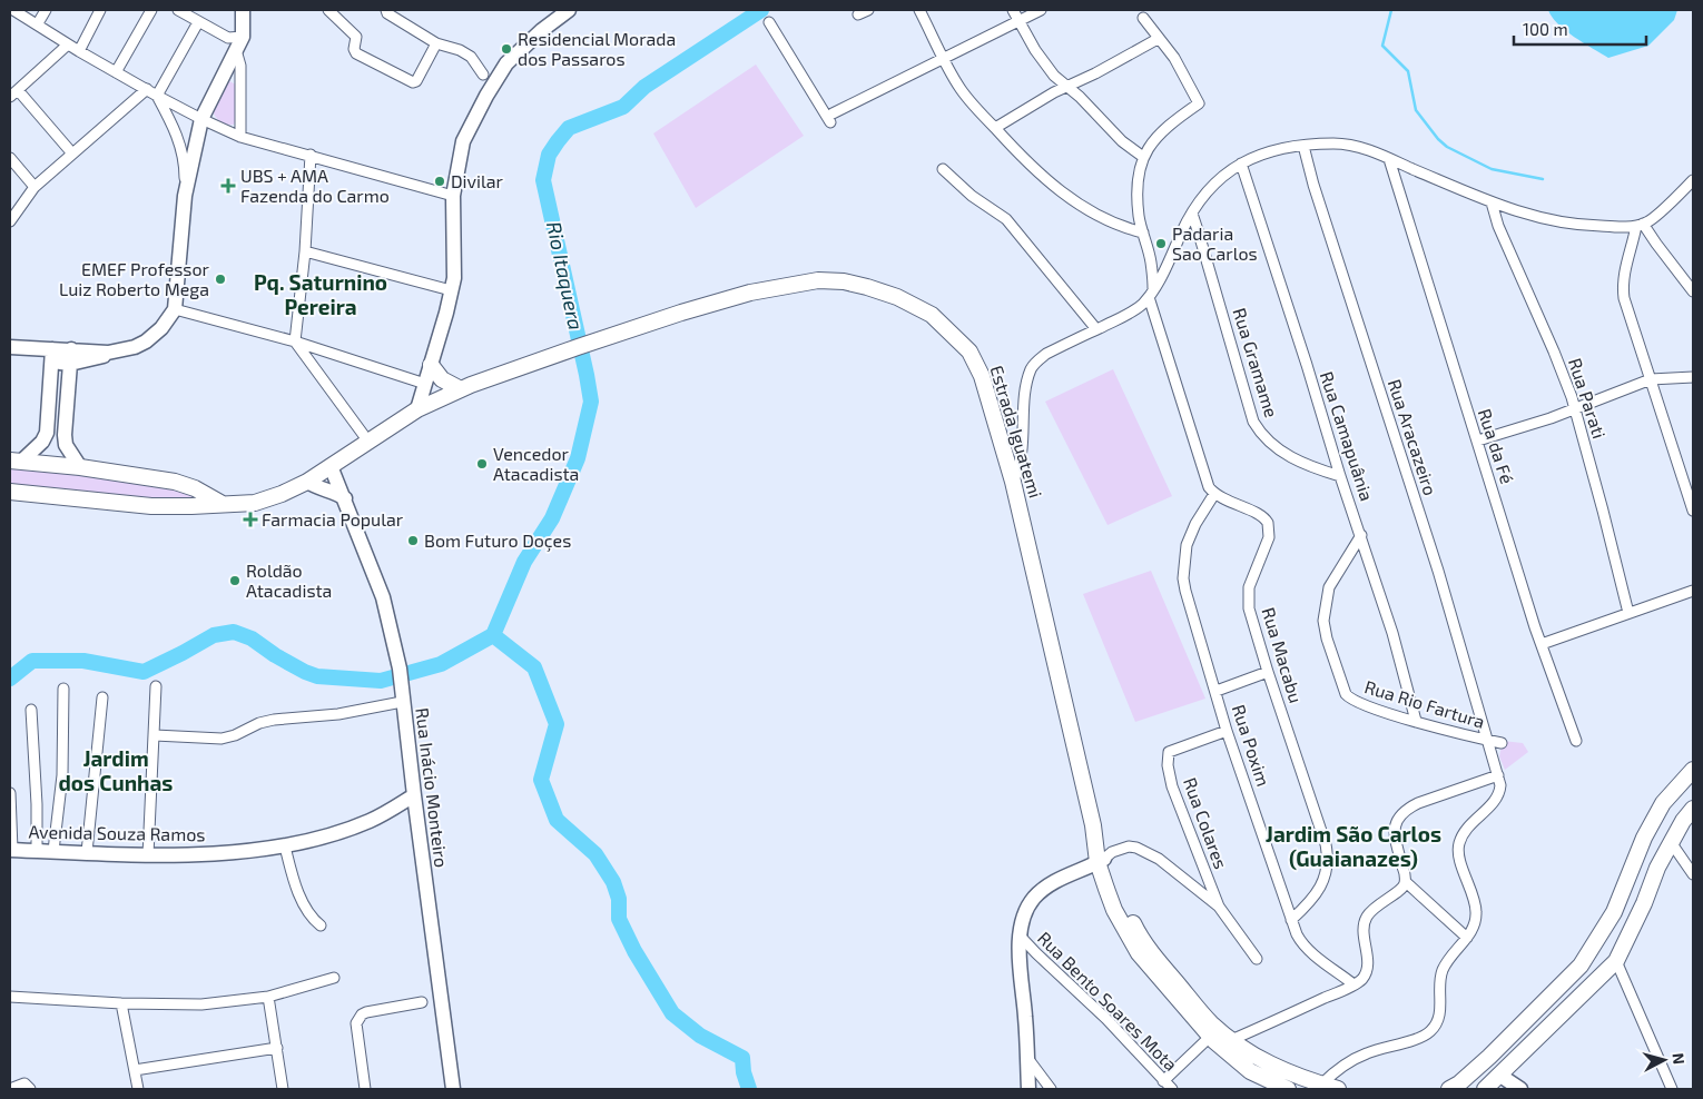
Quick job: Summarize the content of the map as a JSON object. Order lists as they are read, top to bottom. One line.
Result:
{"streets":{"main road":["Estrada Iguatemi"],"street":["Rua Gramame","Rua Parati","Rua Camapuânia","Rua Aracazeiro","Rua da Fé","Rua Macabu","Rua Rio Fartura","Rua Poxim","Rua Inácio Monteiro","Rua Colares","Avenida Souza Ramos","Rua Bento Soares Mota"]},"crossings":[["Rua Gramame","Rua Camapuânia"],["Estrada Iguatemi","Rua Inácio Monteiro"],["Rua Camapuânia","Rua Rio Fartura"],["Rua Aracazeiro","Rua Rio Fartura"],["Rua Macabu","Rua Poxim"],["Rua Poxim","Rua Colares"],["Rua Inácio Monteiro","Avenida Souza Ramos"]],"districts":["Pq. Saturnino Pereira","Jardim dos Cunhas","Jardim São Carlos (Guaianazes)"],"water":["Rio Itaquera"],"places":{"other":["Residencial Morada dos Passaros","Divilar","Padaria Sao Carlos","EMEF Professor Luiz Roberto Mega","Vencedor Atacadista","Bom Futuro Doçes","Roldão Atacadista"],"health":["UBS + AMA Fazenda do Carmo","Farmacia Popular"]},"scale_bar":"100 m","north":"right"}
